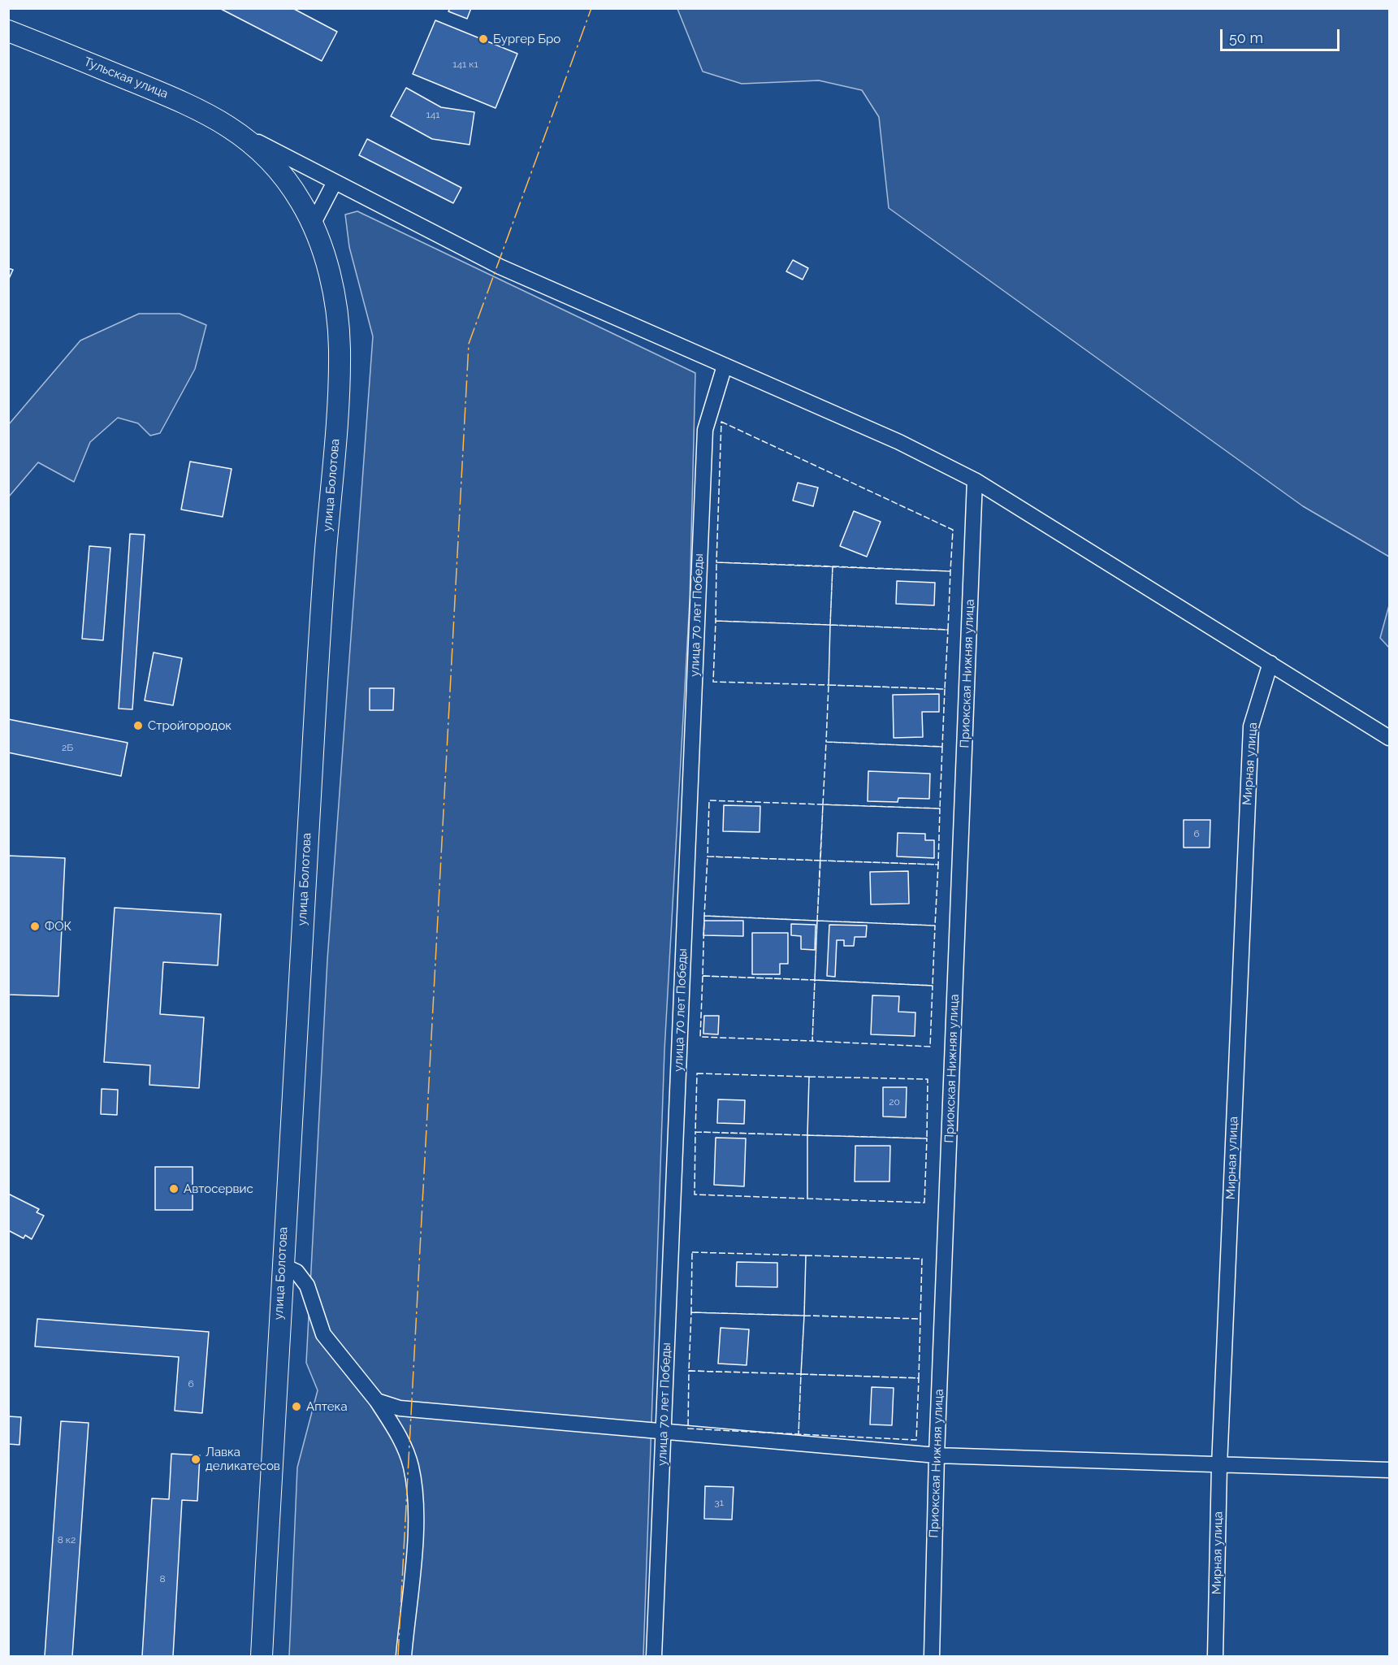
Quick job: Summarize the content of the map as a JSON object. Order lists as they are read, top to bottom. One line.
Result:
{"streets":{"main road":["Тульская улица","улица Болотова"],"street":["улица 70 лет Победы","Приокская Нижняя улица","Мирная улица"]},"crossings":[["Тульская улица","улица Болотова"]],"places":["Бургер Бро","Стройгородок","ФОК","Автосервис","Аптека","Лавка деликатесов"],"house_numbers":["141 к1","141","2Б","6","20","6","31","8 к2","8"],"scale_bar":"50 m"}
